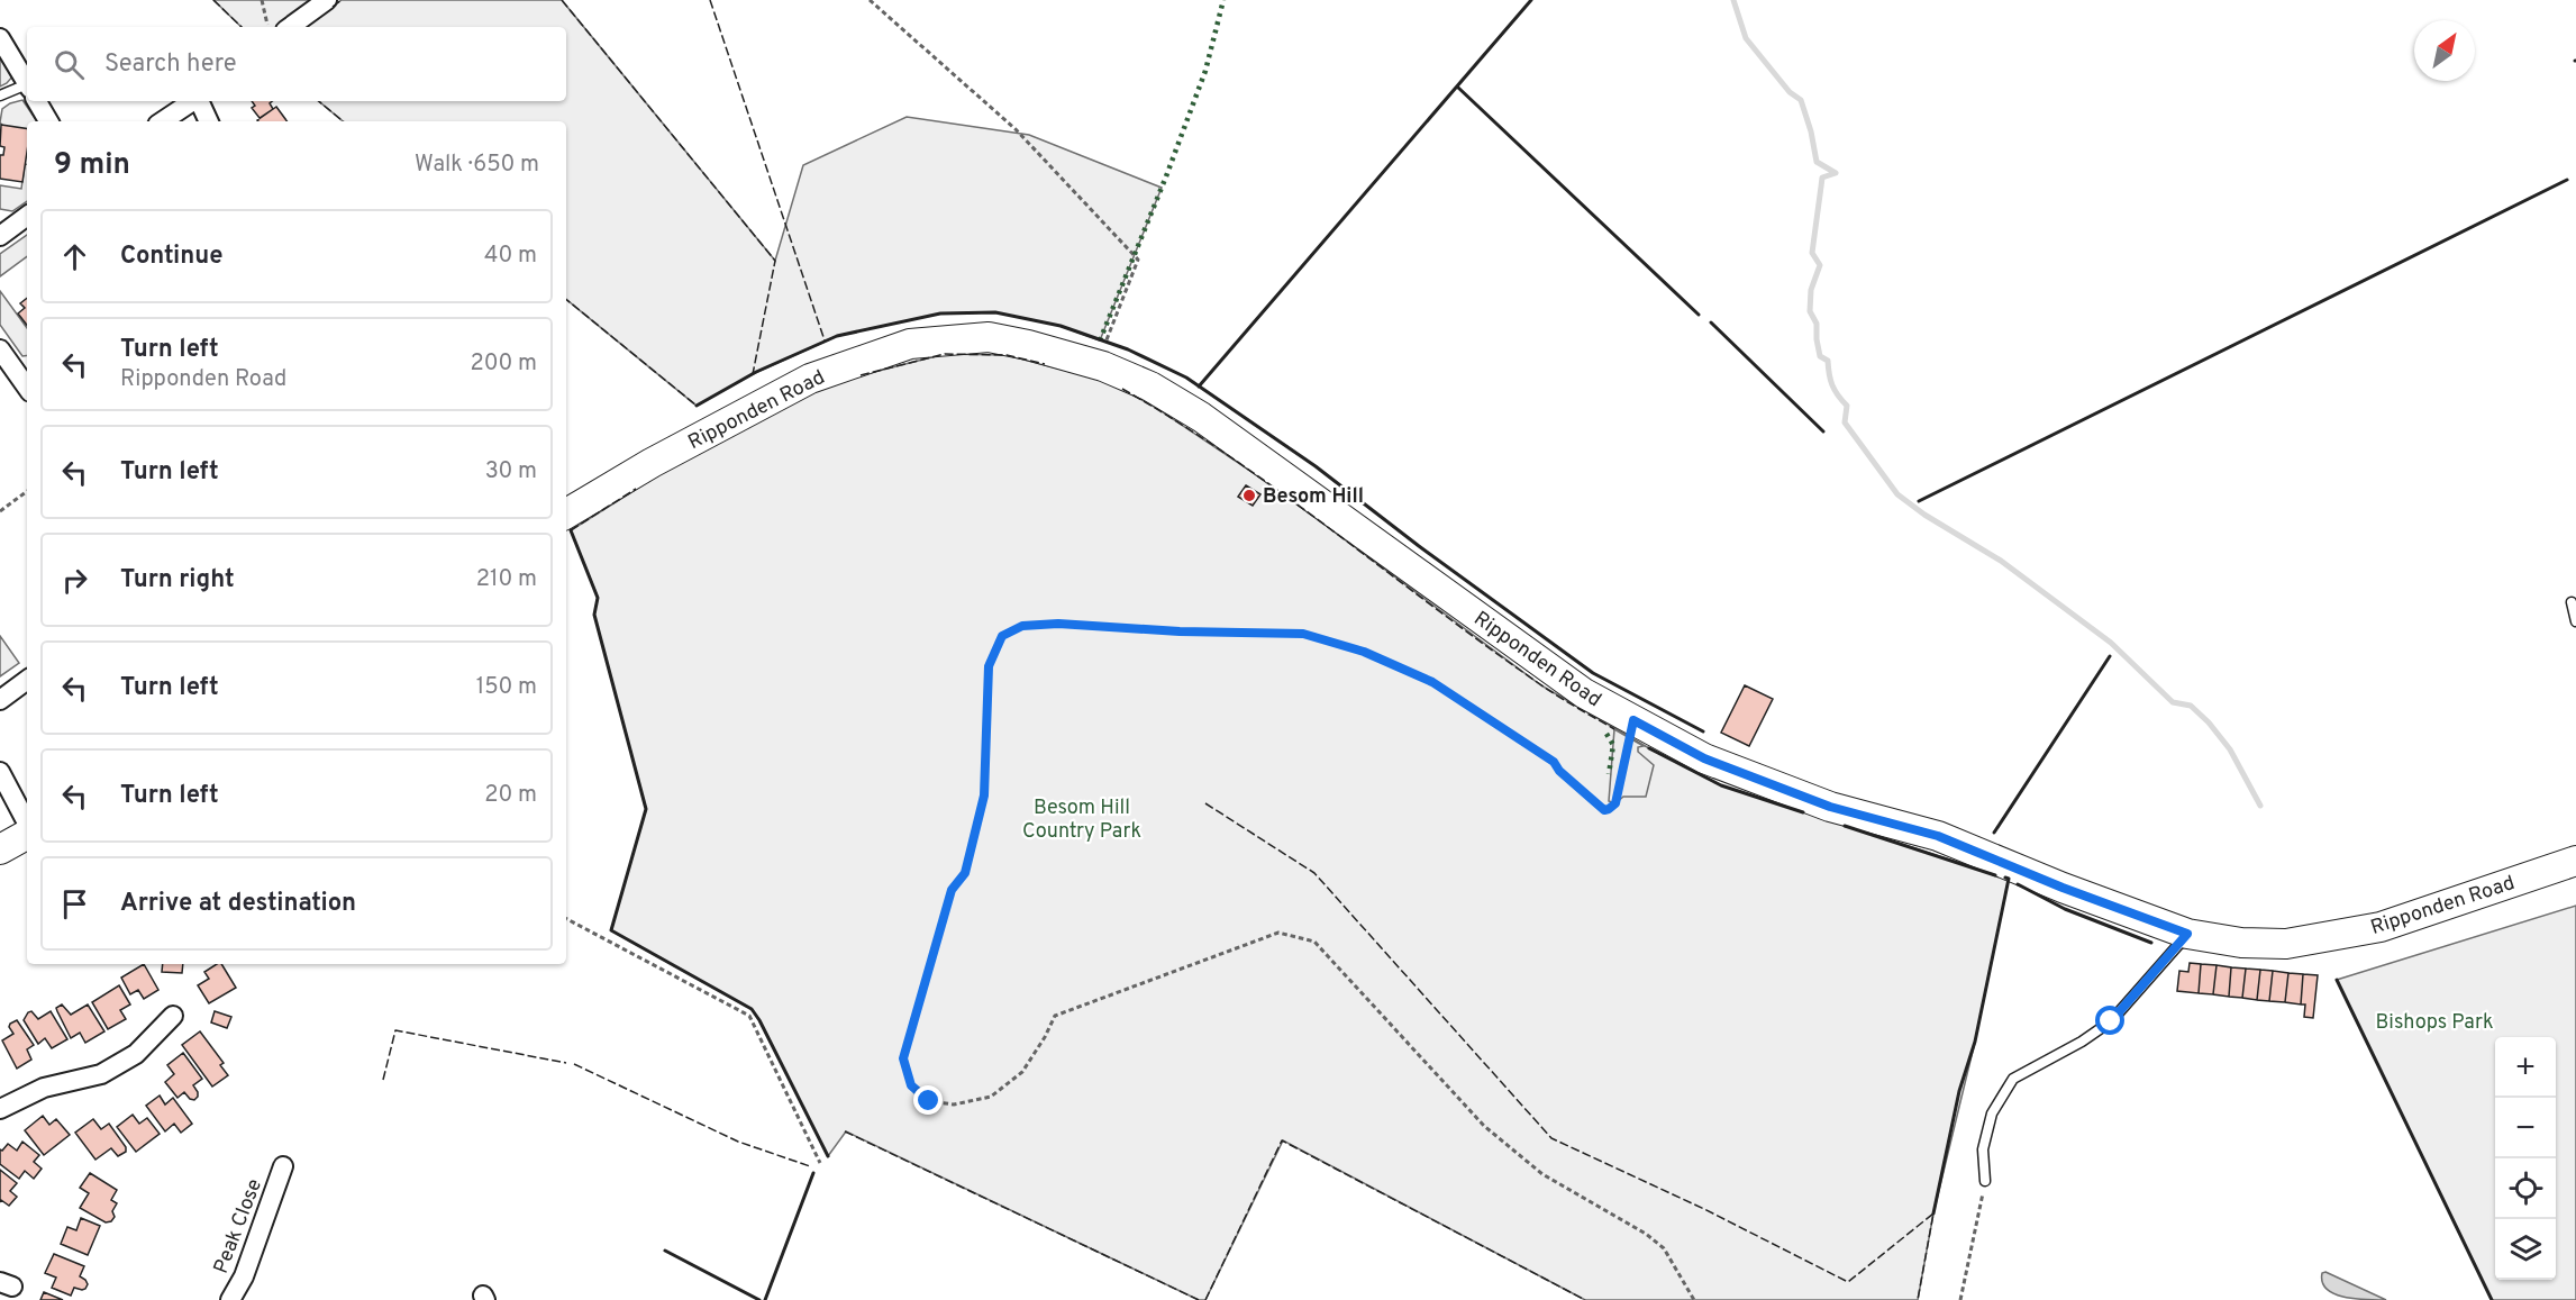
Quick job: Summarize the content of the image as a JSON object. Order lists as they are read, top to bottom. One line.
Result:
{"streets":{"main road":["Ripponden Road"],"street":["Peak Close"]},"parks":["Besom Hill Country Park","Bishops Park"],"places":["Besom Hill"],"north":"top right","page":{"search":"Search here","heading":["9 min","Walk · 650 m"],"list":[["Continue","40 m"],["Turn left","Ripponden Road","200 m"],["Turn left","30 m"],["Turn right","210 m"],["Turn left","150 m"],["Turn left","20 m"],"Arrive at destination"],"map_buttons":["+","−"]}}
